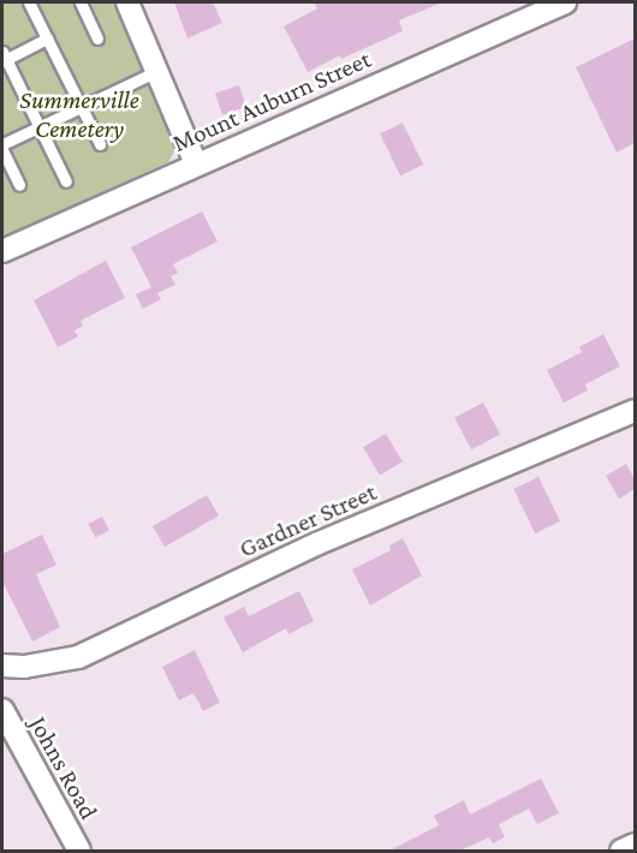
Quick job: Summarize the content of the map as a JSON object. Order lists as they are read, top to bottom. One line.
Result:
{"streets":{"street":["Mount Auburn Street","Gardner Street","Johns Road"]},"parks":["Summerville Cemetery"]}
